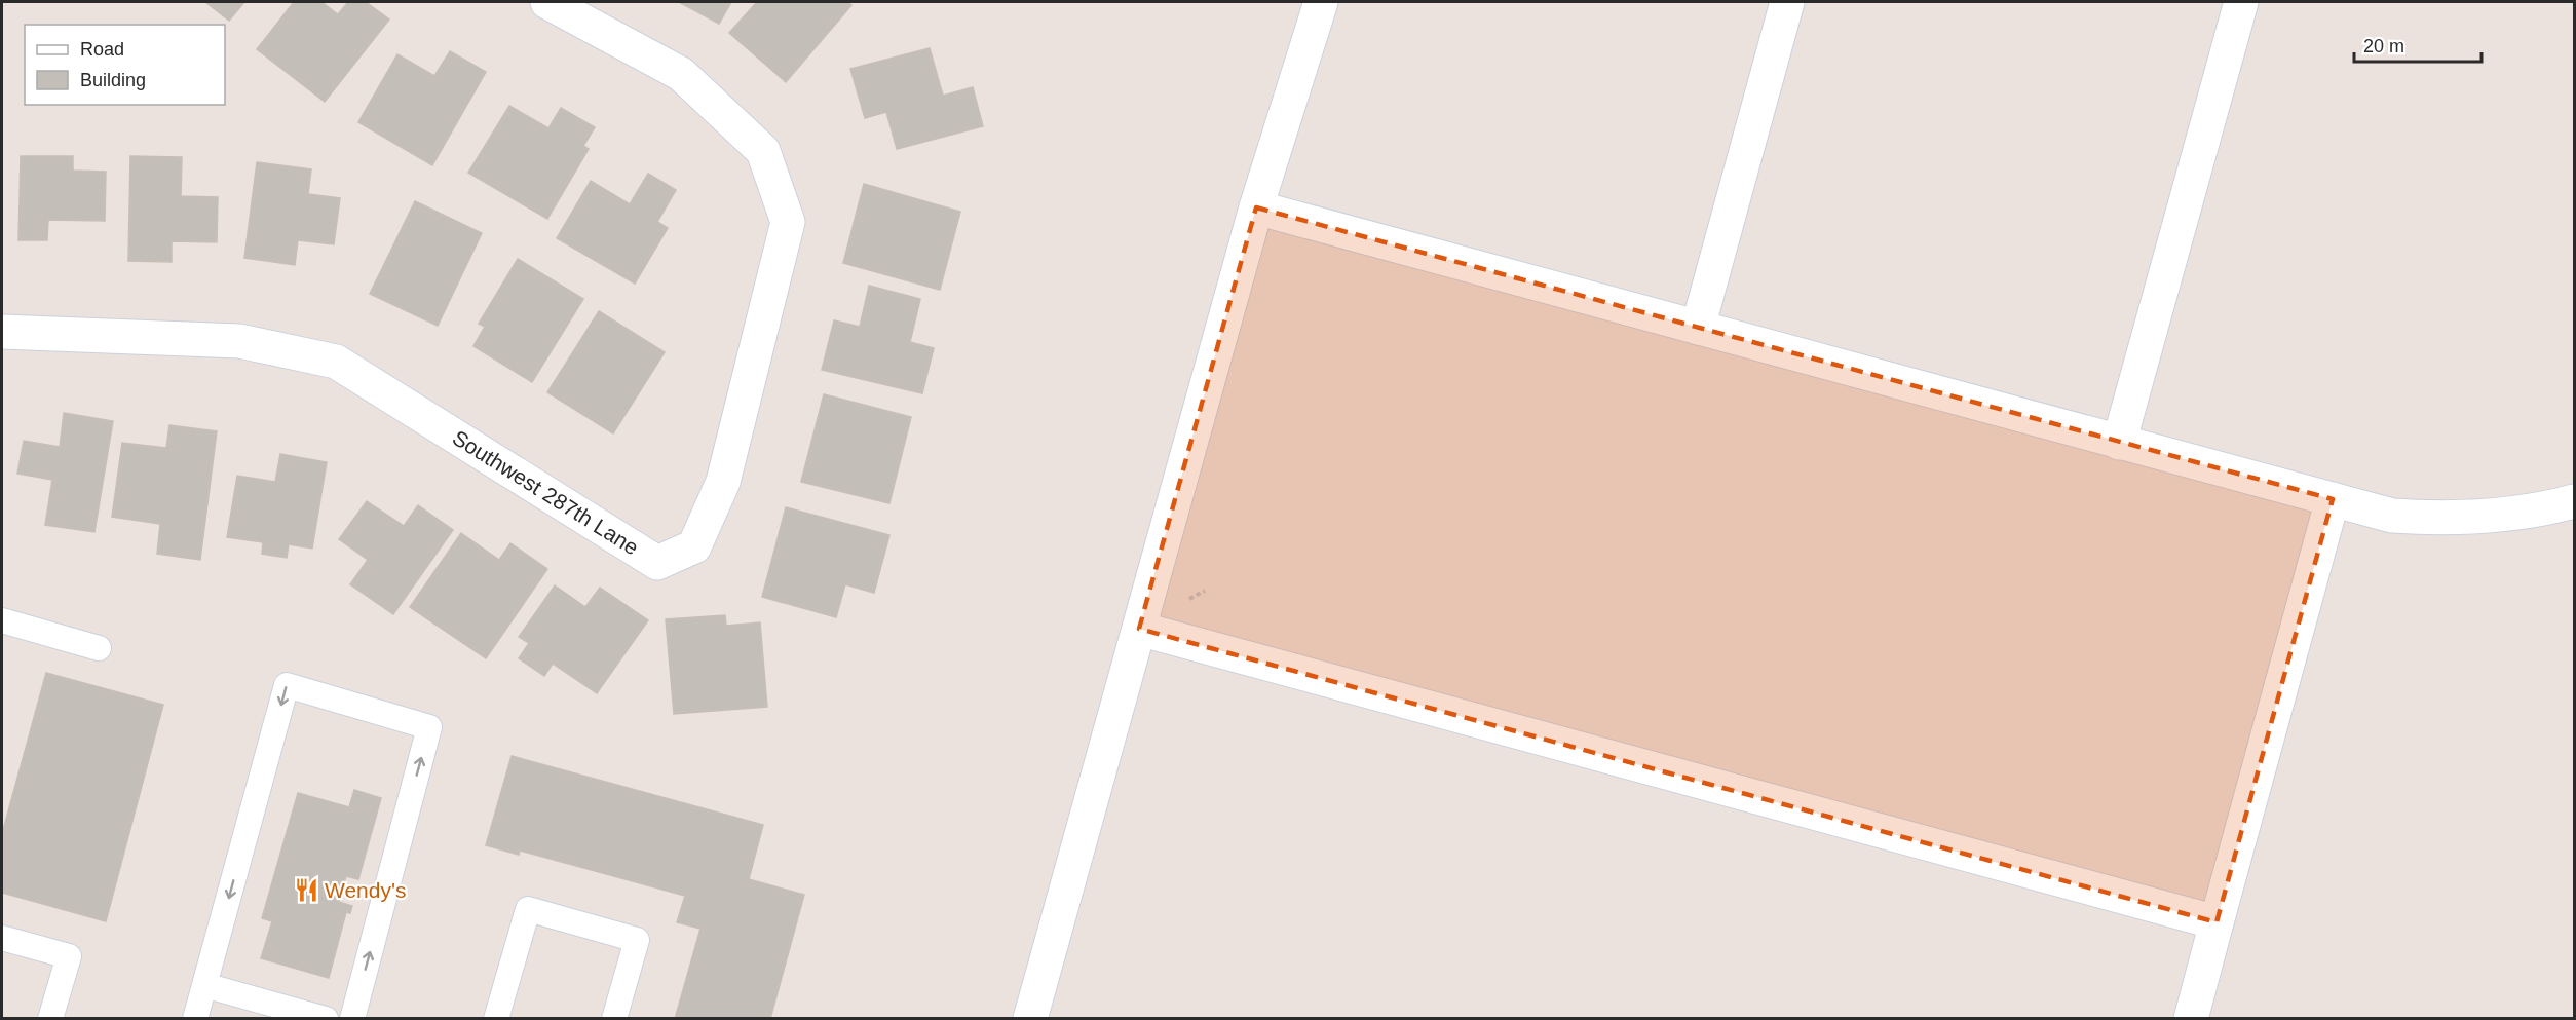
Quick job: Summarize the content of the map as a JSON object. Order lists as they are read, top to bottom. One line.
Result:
{"streets":{"street":["Southwest 287th Lane"]},"places":{"restaurant":["Wendy's"]},"legend":["Road","Building"],"scale_bar":"20 m"}
